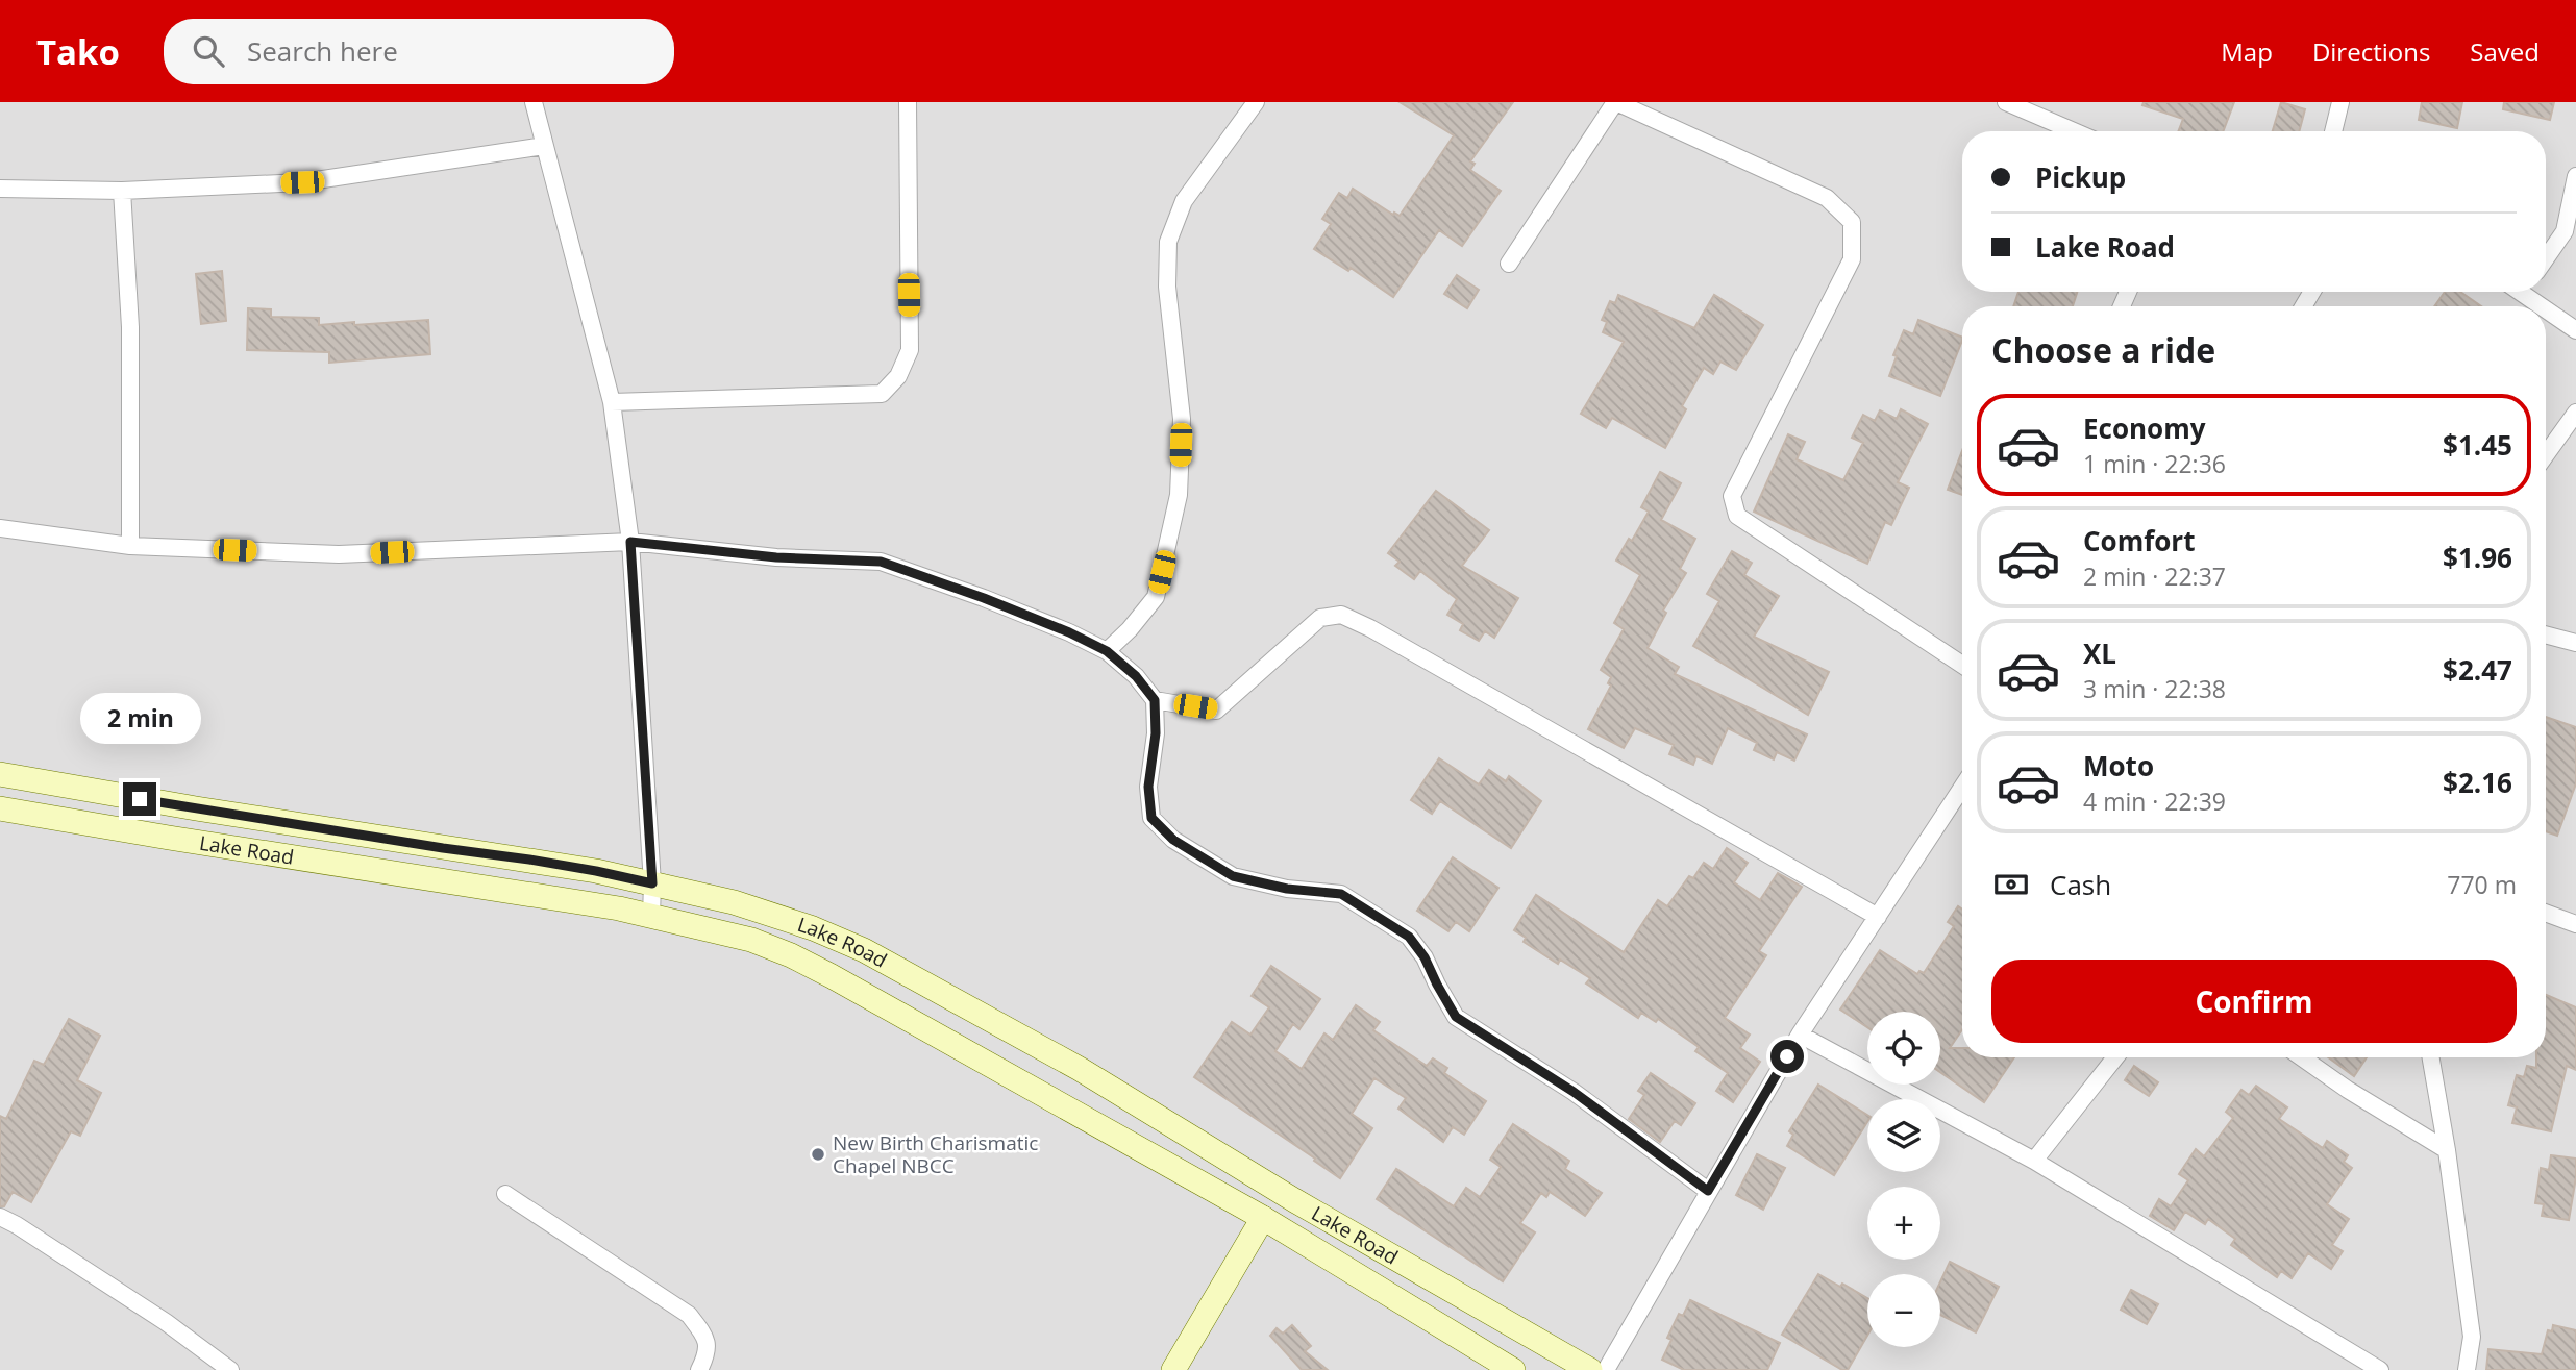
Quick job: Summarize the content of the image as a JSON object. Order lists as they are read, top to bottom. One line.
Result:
{"streets":{"main road":["Lake Road"]},"places":["New Birth Charismatic Chapel NBCC"],"page":{"header":"Tako","search":"Search here","nav":["Map","Directions","Saved"],"banner":["Pickup","Lake Road"],"heading":"Choose a ride","list":[{"name":"Economy","note":"1 min · 22:36","value":"$1.45"},{"name":"Comfort","note":"2 min · 22:37","value":"$1.96"},{"name":"XL","note":"3 min · 22:38","value":"$2.47"},{"name":"Moto","note":"4 min · 22:39","value":"$2.16"}],"bubble":"2 min","pay":["Cash","770 m"],"buttons":"Confirm","map_buttons":["+","−"]}}
